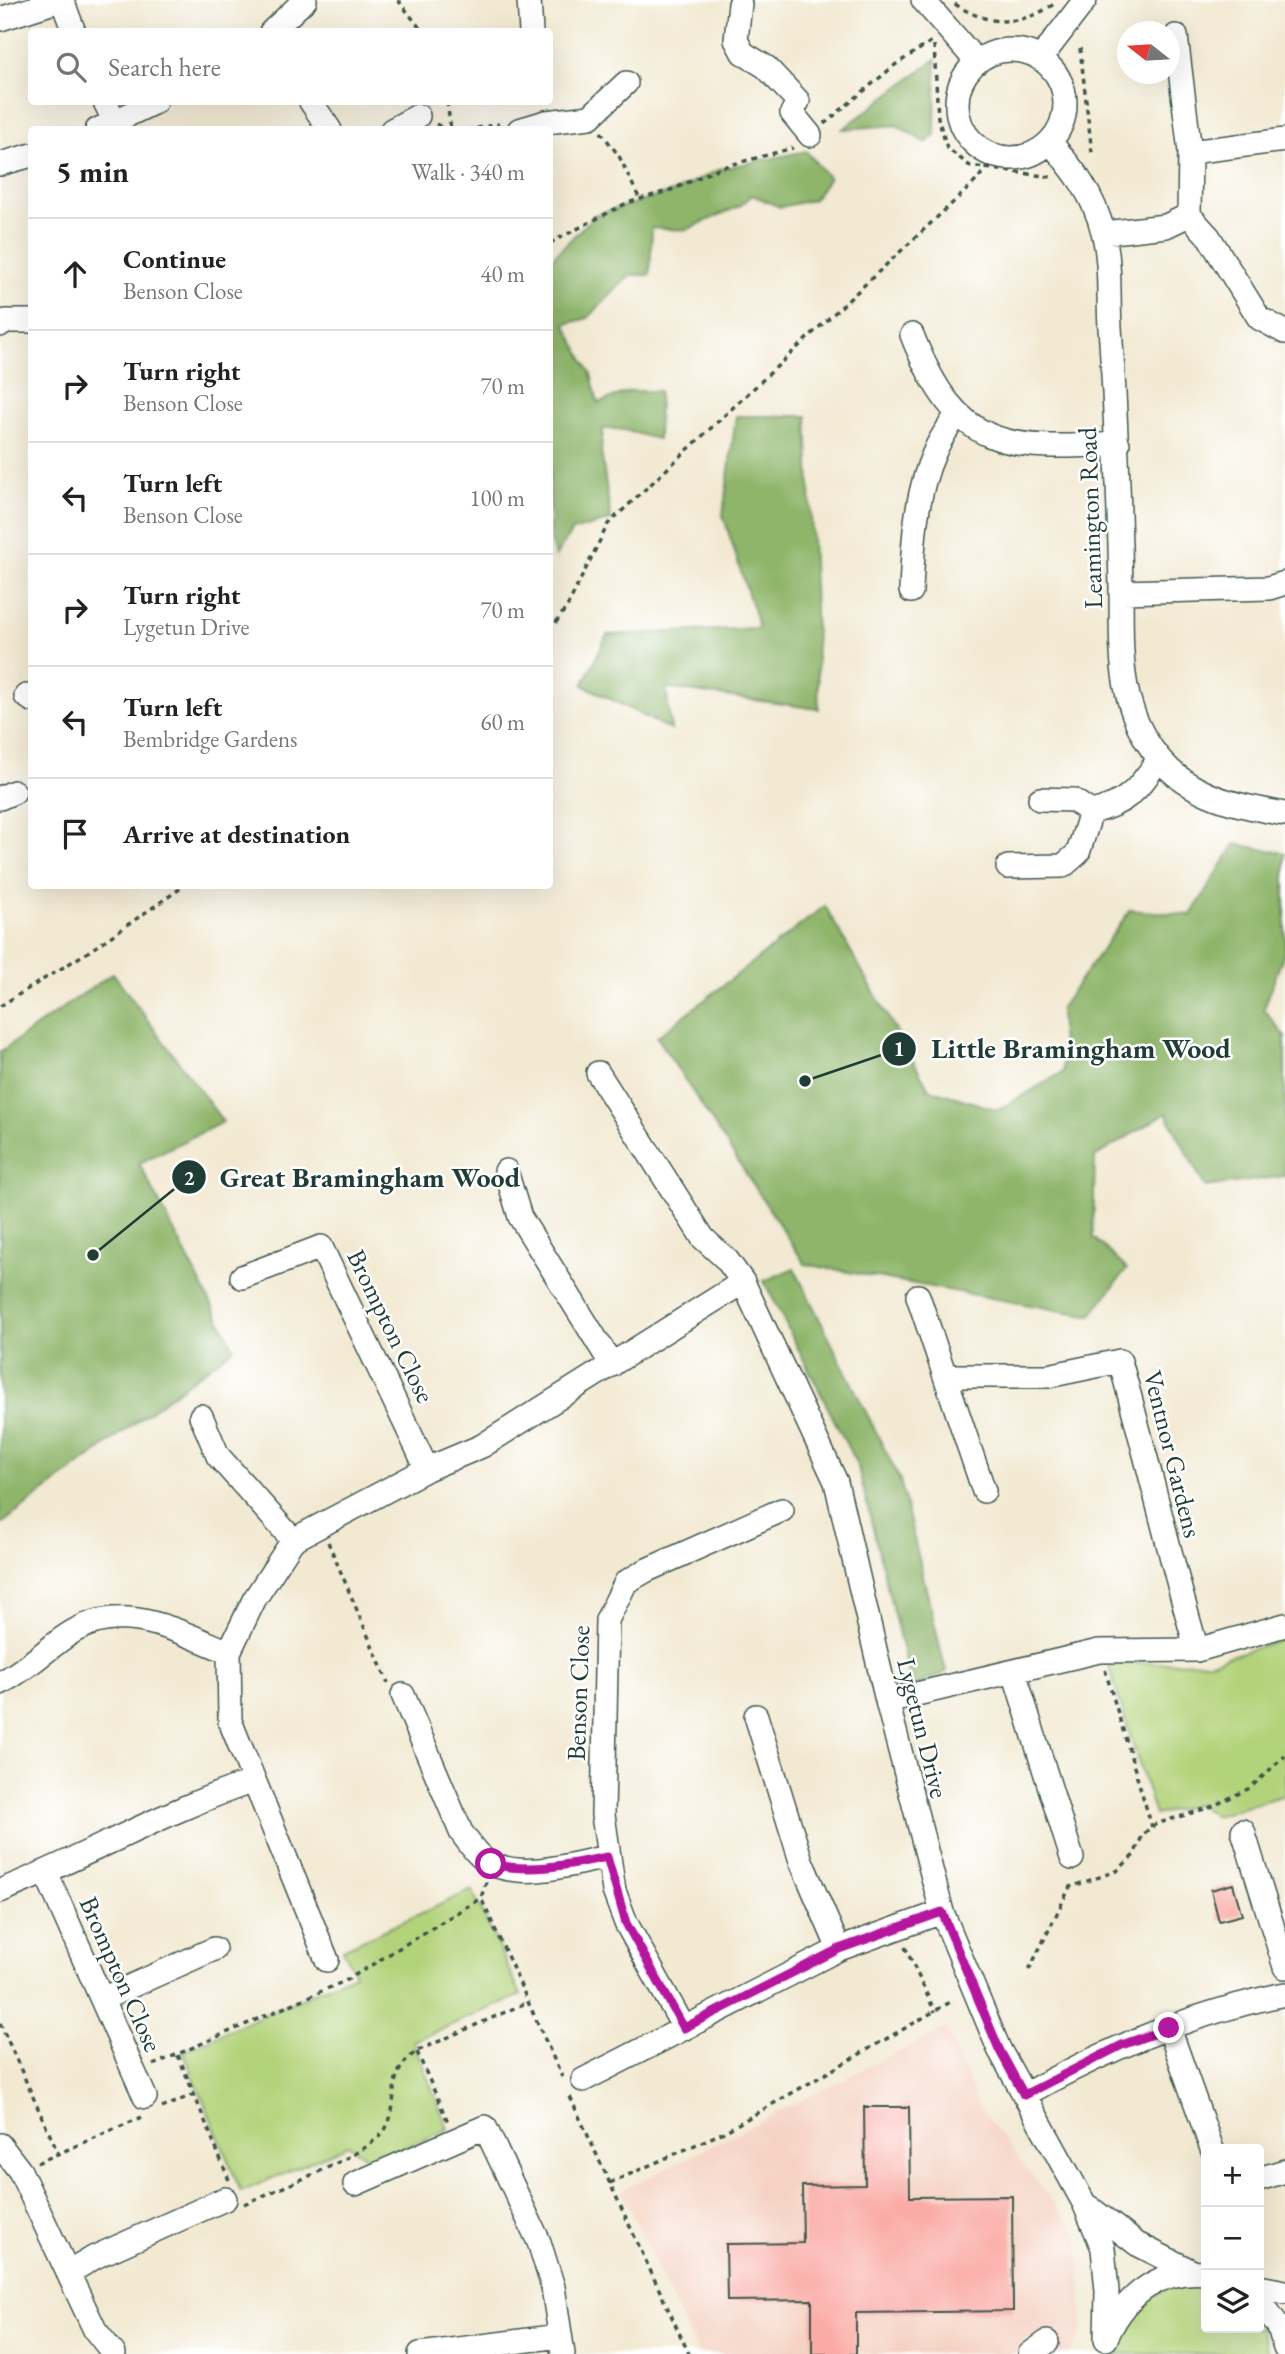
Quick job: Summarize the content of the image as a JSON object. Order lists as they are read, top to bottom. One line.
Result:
{"streets":{"street":["Leamington Road","Brompton Close","Ventnor Gardens","Benson Close","Lygetun Drive"]},"places":["Little Bramingham Wood","Great Bramingham Wood"],"north":"left","page":{"search":"Search here","heading":["5 min","Walk · 340 m"],"list":[["Continue","Benson Close","40 m"],["Turn right","Benson Close","70 m"],["Turn left","Benson Close","100 m"],["Turn right","Lygetun Drive","70 m"],["Turn left","Bembridge Gardens","60 m"],"Arrive at destination"],"map_buttons":["+","−"]}}
